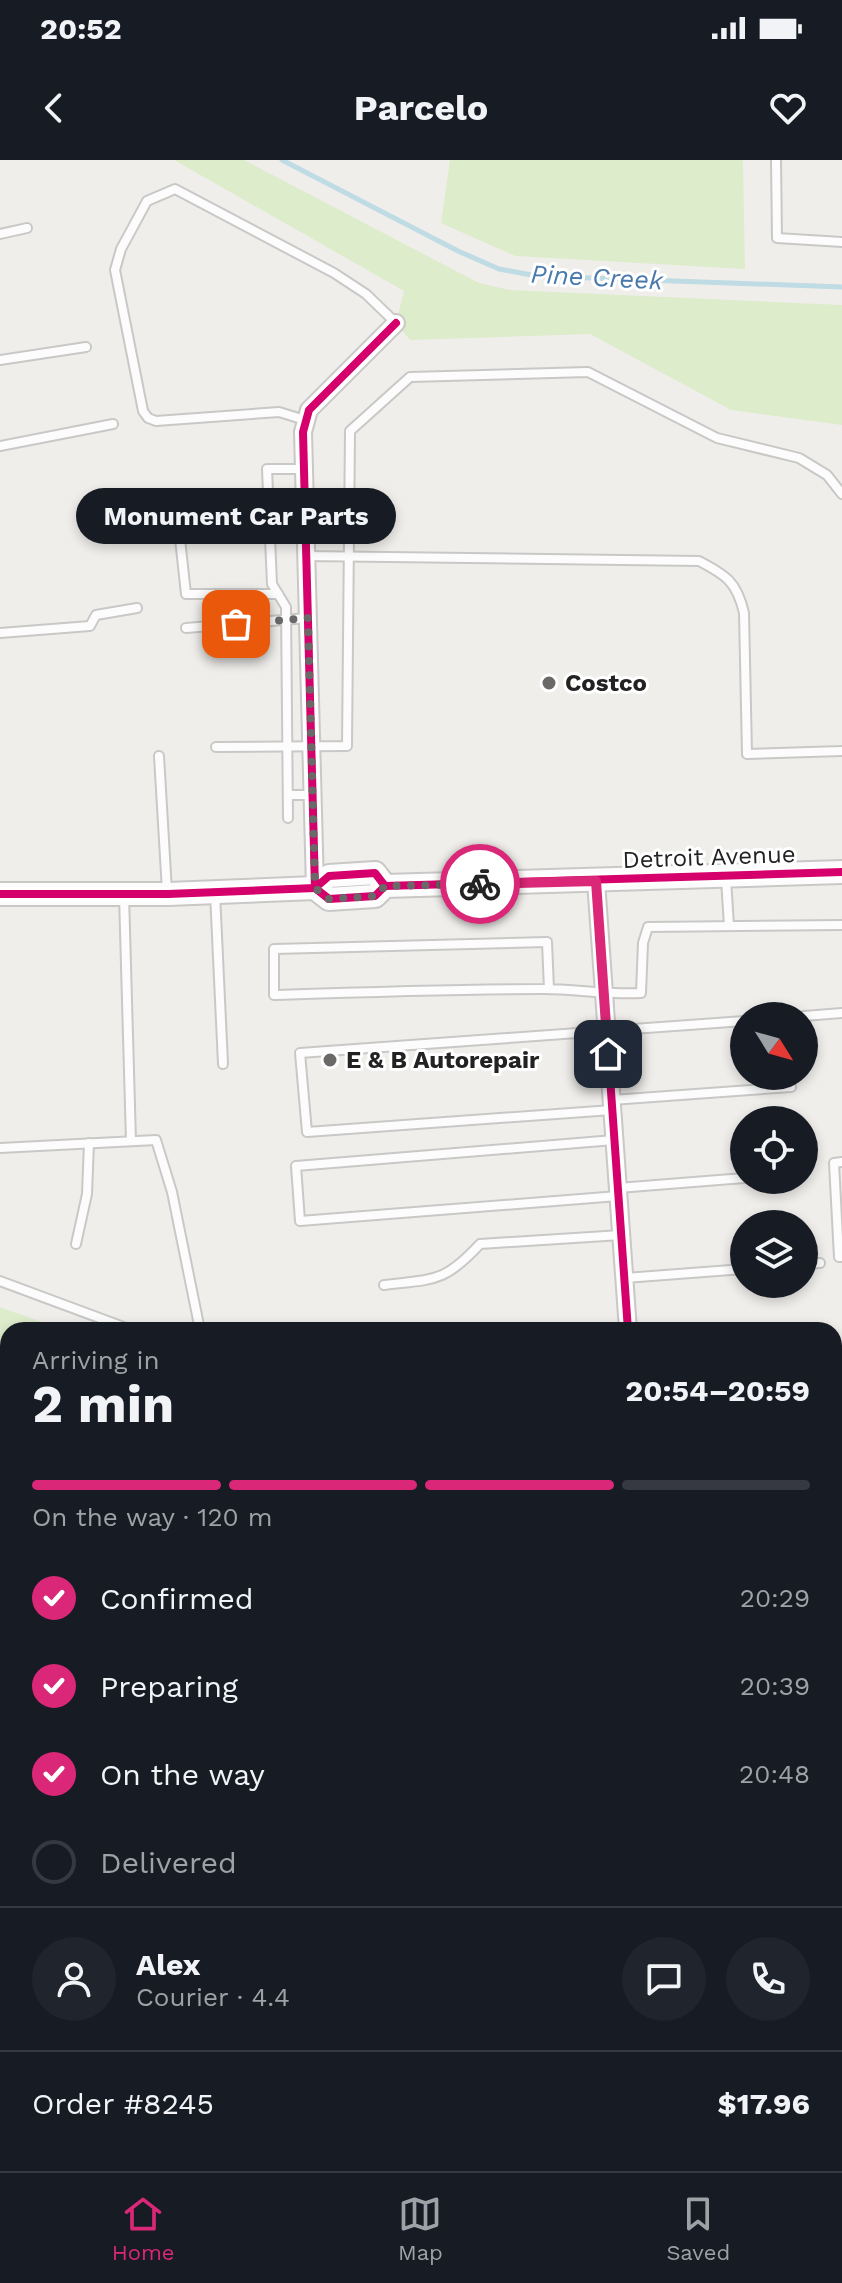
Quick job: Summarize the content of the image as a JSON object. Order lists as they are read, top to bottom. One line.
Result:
{"streets":{"street":["Detroit Avenue"]},"water":["Pine Creek"],"places":["Monument Car Parts","Costco","E & B Autorepair"],"north":"bottom right","page":{"status":"20:52","header":"Parcelo","bubble":"Monument Car Parts","heading":["2 min","Arriving in","20:54–20:59"],"panel":["Alex","Courier · 4.4","Order #8245","$17.96"],"bar":"On the way · 120 m","list":[["Confirmed","20:29"],["Preparing","20:39"],["On the way","20:48"],"Delivered"],"tabs":["Home","Map","Saved"]}}
